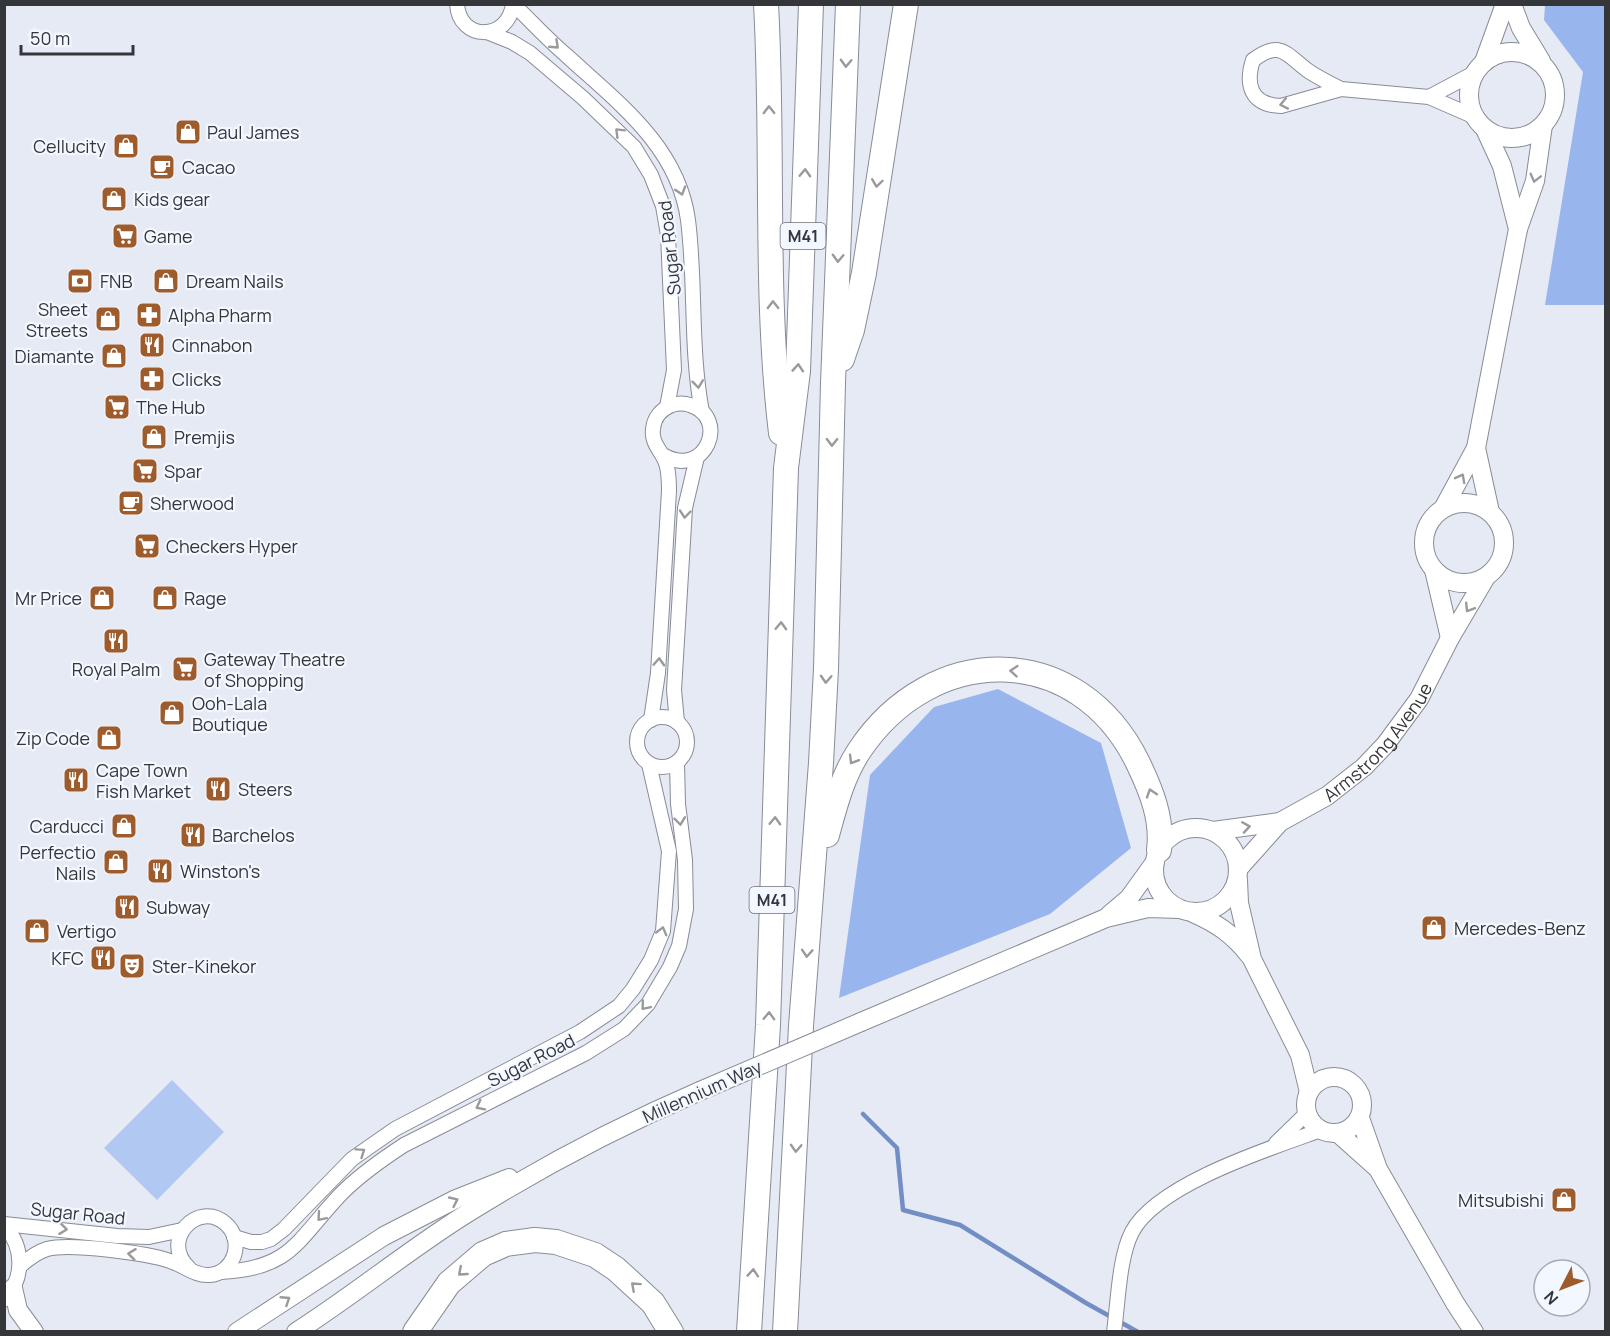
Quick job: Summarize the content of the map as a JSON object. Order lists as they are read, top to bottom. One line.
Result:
{"streets":{"highway":["M41"],"street":["Sugar Road","Armstrong Avenue","Millennium Way"]},"crossings":[["Armstrong Avenue","Millennium Way"]],"places":{"shop":["Paul James","Cellucity","Kids gear","Dream Nails","Sheet Streets","Diamante","Premjis","Mr Price","Rage","Ooh-Lala Boutique","Zip Code","Carducci","Perfectio Nails","Mercedes-Benz","Vertigo","Mitsubishi"],"cafe":["Cacao","Sherwood"],"supermarket":["Game","The Hub","Spar","Checkers Hyper","Gateway Theatre of Shopping"],"bank":["FNB"],"pharmacy":["Alpha Pharm","Clicks"],"restaurant":["Cinnabon","Royal Palm","Cape Town Fish Market","Steers","Barchelos","Winston's","Subway","KFC"],"theatre":["Ster-Kinekor"]},"scale_bar":"50 m","north":"bottom left"}
